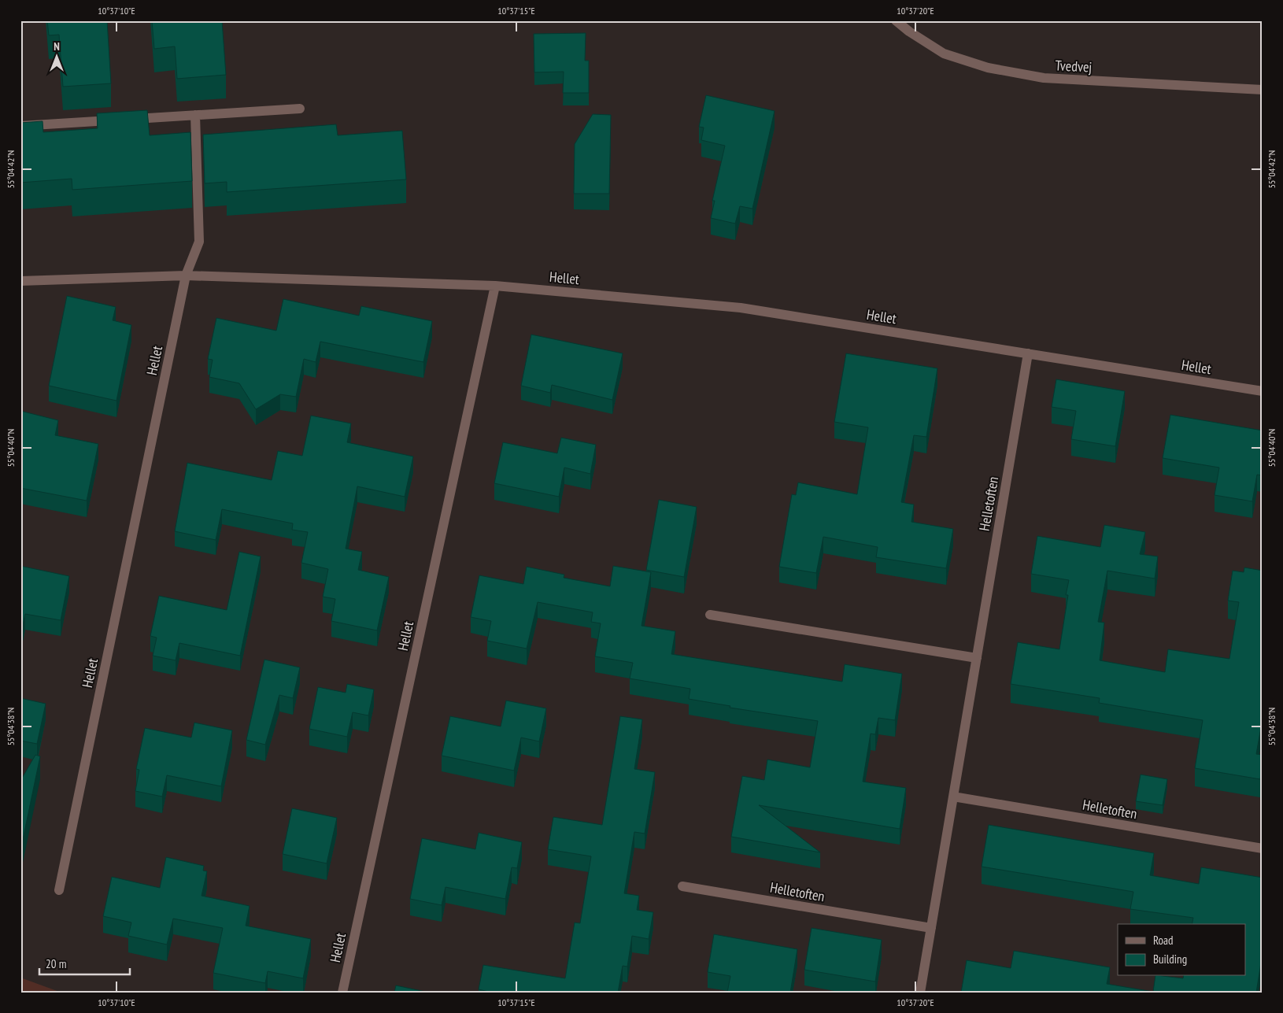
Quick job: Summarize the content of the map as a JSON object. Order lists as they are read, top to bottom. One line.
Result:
{"streets":{"street":["Tvedvej","Hellet","Helletoften"]},"crossings":[["Hellet","Helletoften"]],"legend":["Road","Building"],"scale_bar":"20 m","north":"top","coordinates":["10°37'10\"E","10°37'15\"E","10°37'20\"E","55°04'42\"N","55°04'40\"N","55°04'38\"N"]}
